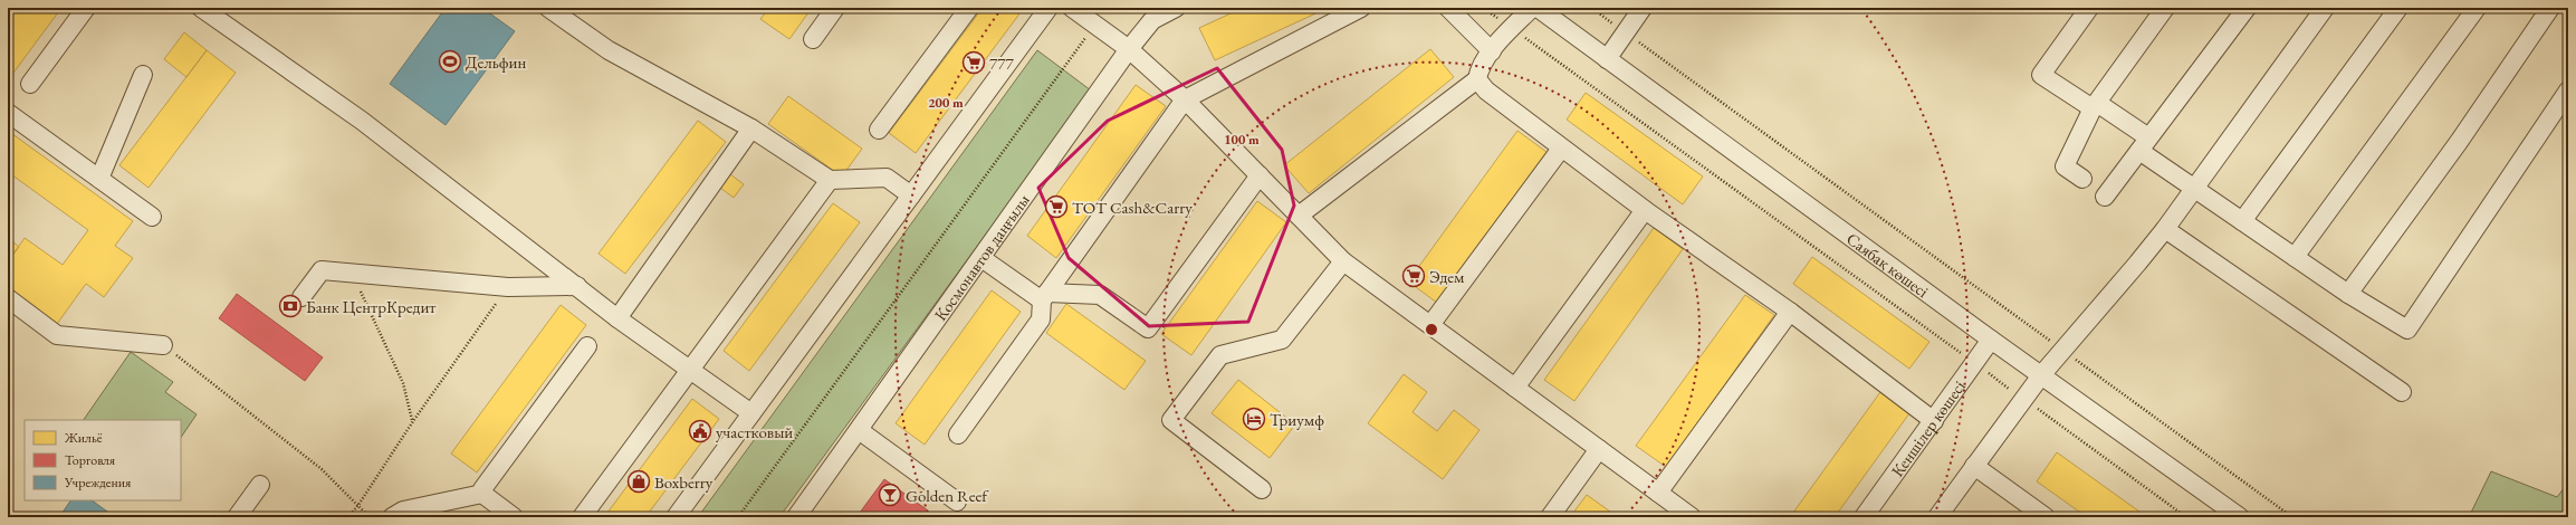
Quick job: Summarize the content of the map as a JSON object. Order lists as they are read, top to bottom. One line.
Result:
{"streets":{"street":["Космонавтов даңғылы","Саябақ көшесі","Кеншілер көшесі"]},"crossings":[["Саябақ көшесі","Кеншілер көшесі"]],"places":{"sports":["Дельфин"],"supermarket":["777","TOT Cash&Carry","Эдем"],"bank":["Банк ЦентрКредит"],"hotel":["Триумф"],"public building":["участковый"],"shop":["Boxberry"],"bar":["Golden Reef"]},"legend":["Жильё","Торговля","Учреждения"],"rings":["200 m","100 m"]}
